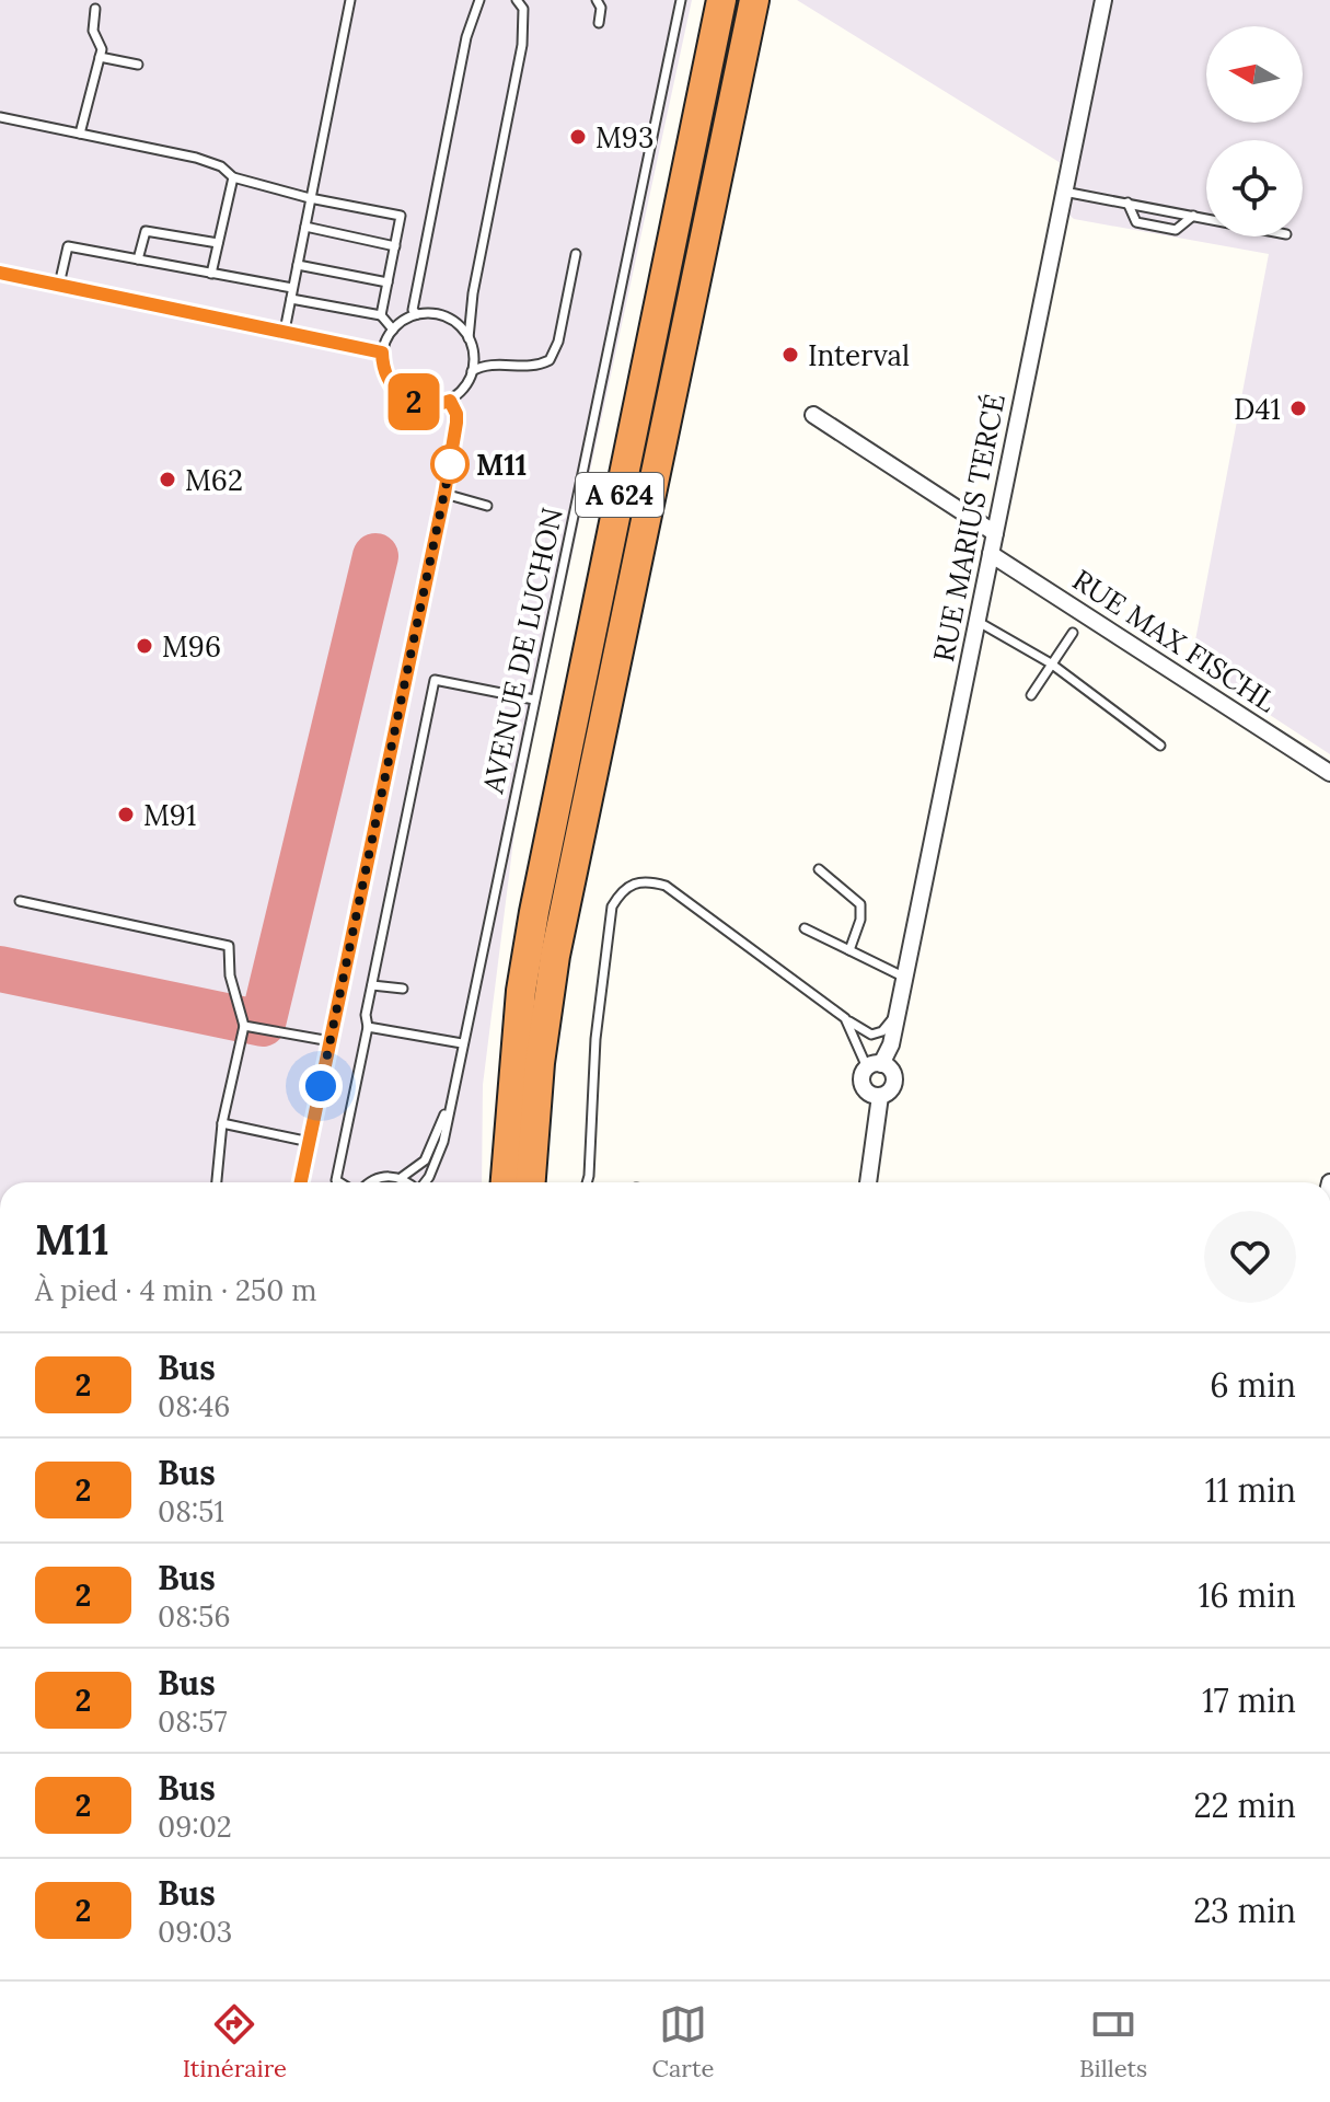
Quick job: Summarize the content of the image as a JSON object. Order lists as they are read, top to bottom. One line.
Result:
{"streets":{"highway":["A 624"],"street":["RUE MARIUS TERCÉ","RUE MAX FISCHL"],"lane":["AVENUE DE LUCHON"]},"crossings":[["RUE MARIUS TERCÉ","RUE MAX FISCHL"]],"places":["M93","Interval","D41","M11","M62","M96","M91"],"lines":["bus line 2"],"north":"left","page":{"on_map":"2","heading":["M11","À pied · 4 min · 250 m"],"list":[{"mark":"2","name":"Bus","note":"08:46","value":"6 min"},{"mark":"2","name":"Bus","note":"08:51","value":"11 min"},{"mark":"2","name":"Bus","note":"08:56","value":"16 min"},{"mark":"2","name":"Bus","note":"08:57","value":"17 min"},{"mark":"2","name":"Bus","note":"09:02","value":"22 min"},{"mark":"2","name":"Bus","note":"09:03","value":"23 min"}],"tabs":["Itinéraire","Carte","Billets"]}}
